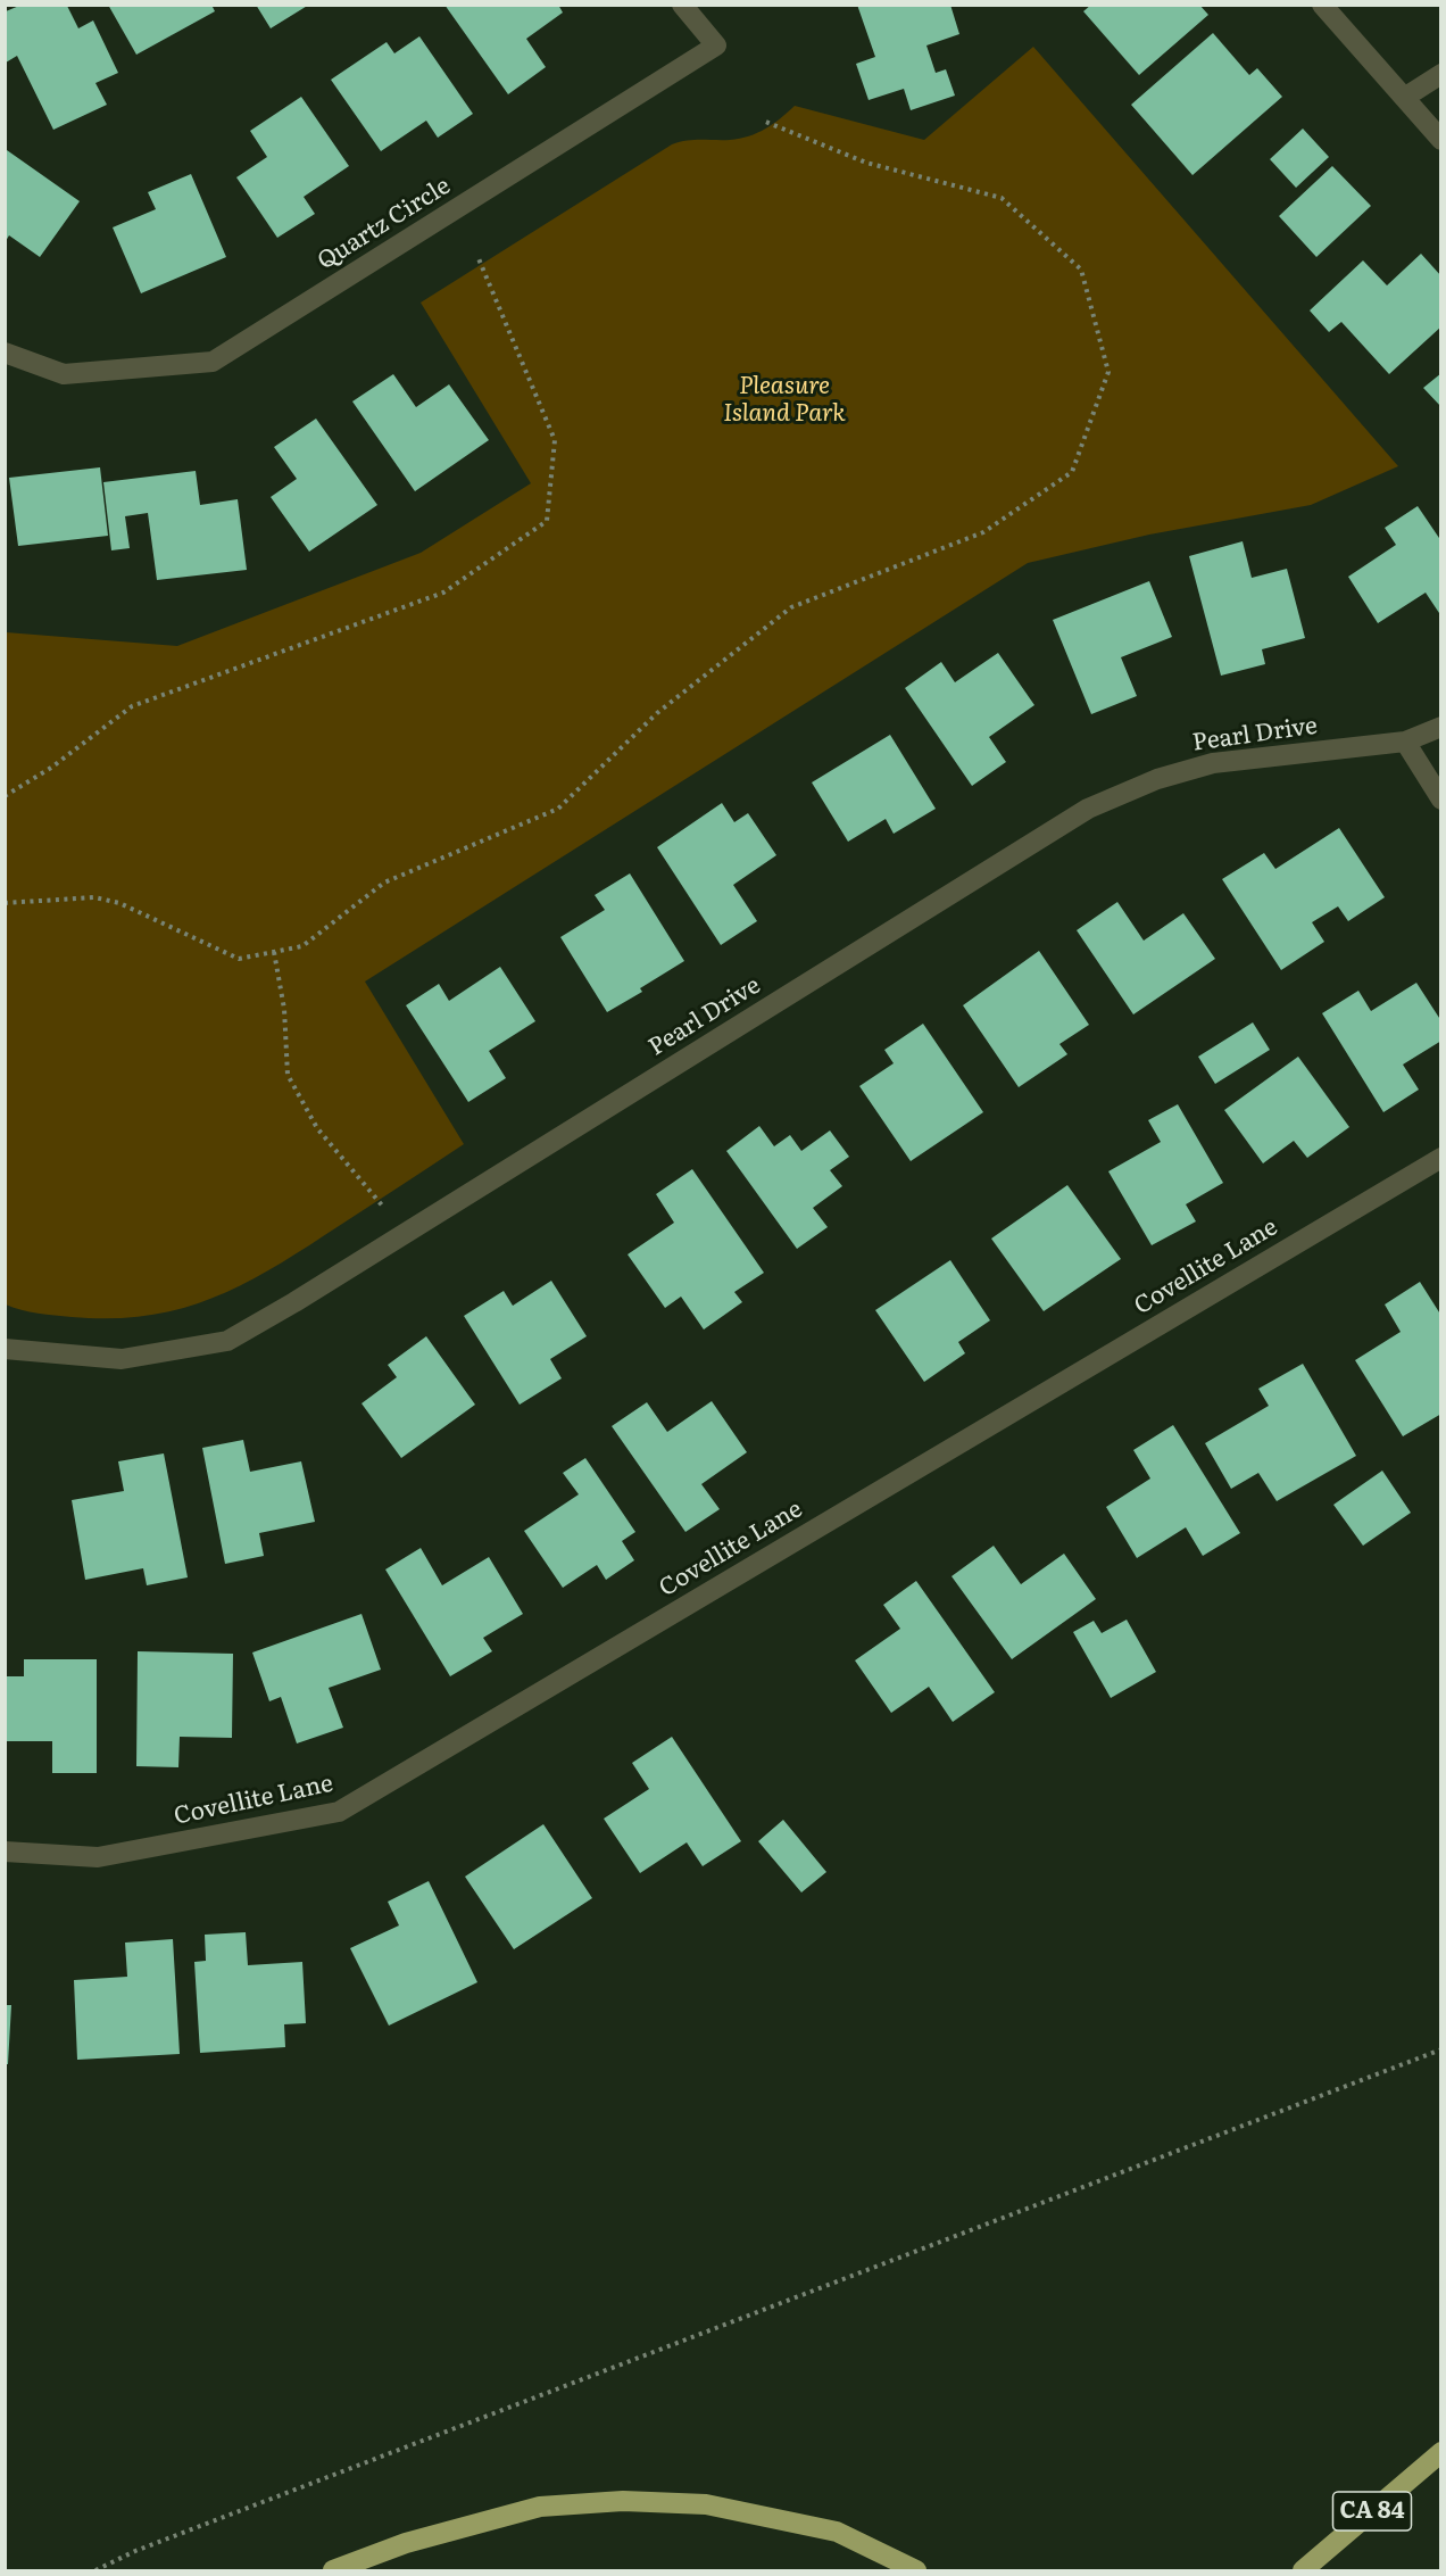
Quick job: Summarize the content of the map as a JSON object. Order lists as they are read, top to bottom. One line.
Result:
{"streets":{"highway":["CA 84"],"street":["Quartz Circle","Pearl Drive","Covellite Lane"]},"parks":["Pleasure Island Park"]}
